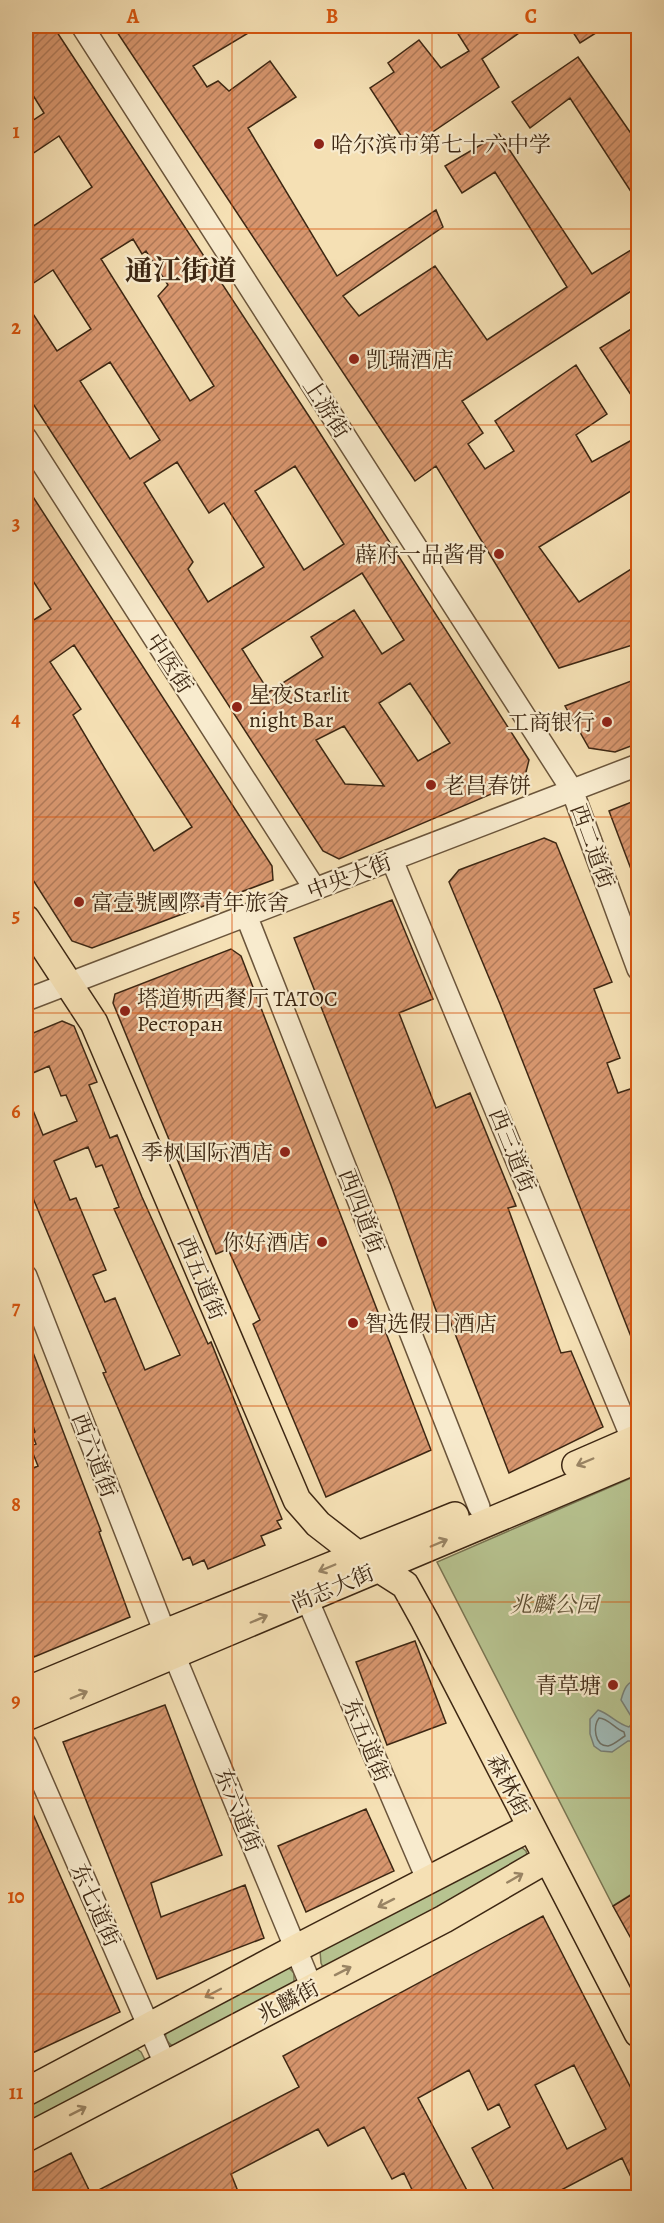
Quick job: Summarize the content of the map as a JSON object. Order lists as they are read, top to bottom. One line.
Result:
{"streets":{"main road":["西五道街","尚志大街","森林街","兆麟街"],"street":["上游街","中医街","西二道街","中央大街","西三道街","西四道街","西六道街","东五道街","东六道街","东七道街"]},"crossings":[["上游街","西二道街"],["上游街","中央大街"],["中医街","中央大街"],["西二道街","中央大街"],["中央大街","西三道街"],["中央大街","西四道街"],["中央大街","西五道街"],["西三道街","尚志大街"],["西四道街","尚志大街"],["西五道街","尚志大街"],["西五道街","森林街"],["西六道街","尚志大街"],["西六道街","东六道街"],["尚志大街","东五道街"],["尚志大街","森林街"],["尚志大街","东六道街"],["东五道街","兆麟街"],["森林街","兆麟街"],["东六道街","兆麟街"],["东七道街","兆麟街"]],"districts":["通江街道"],"parks":["兆麟公园"],"places":["哈尔滨市第七十六中学","凯瑞酒店","薜府一品酱骨","星夜Starlit night Bar","工商银行","老昌春饼","富壹號國際青年旅舍","塔道斯西餐厅 TATOC Ресторан","季枫国际酒店","你好酒店","智选假日酒店","青草塘"],"grid":{"columns":["A","B","C"],"rows":["1","2","3","4","5","6","7","8","9","10","11"]}}
